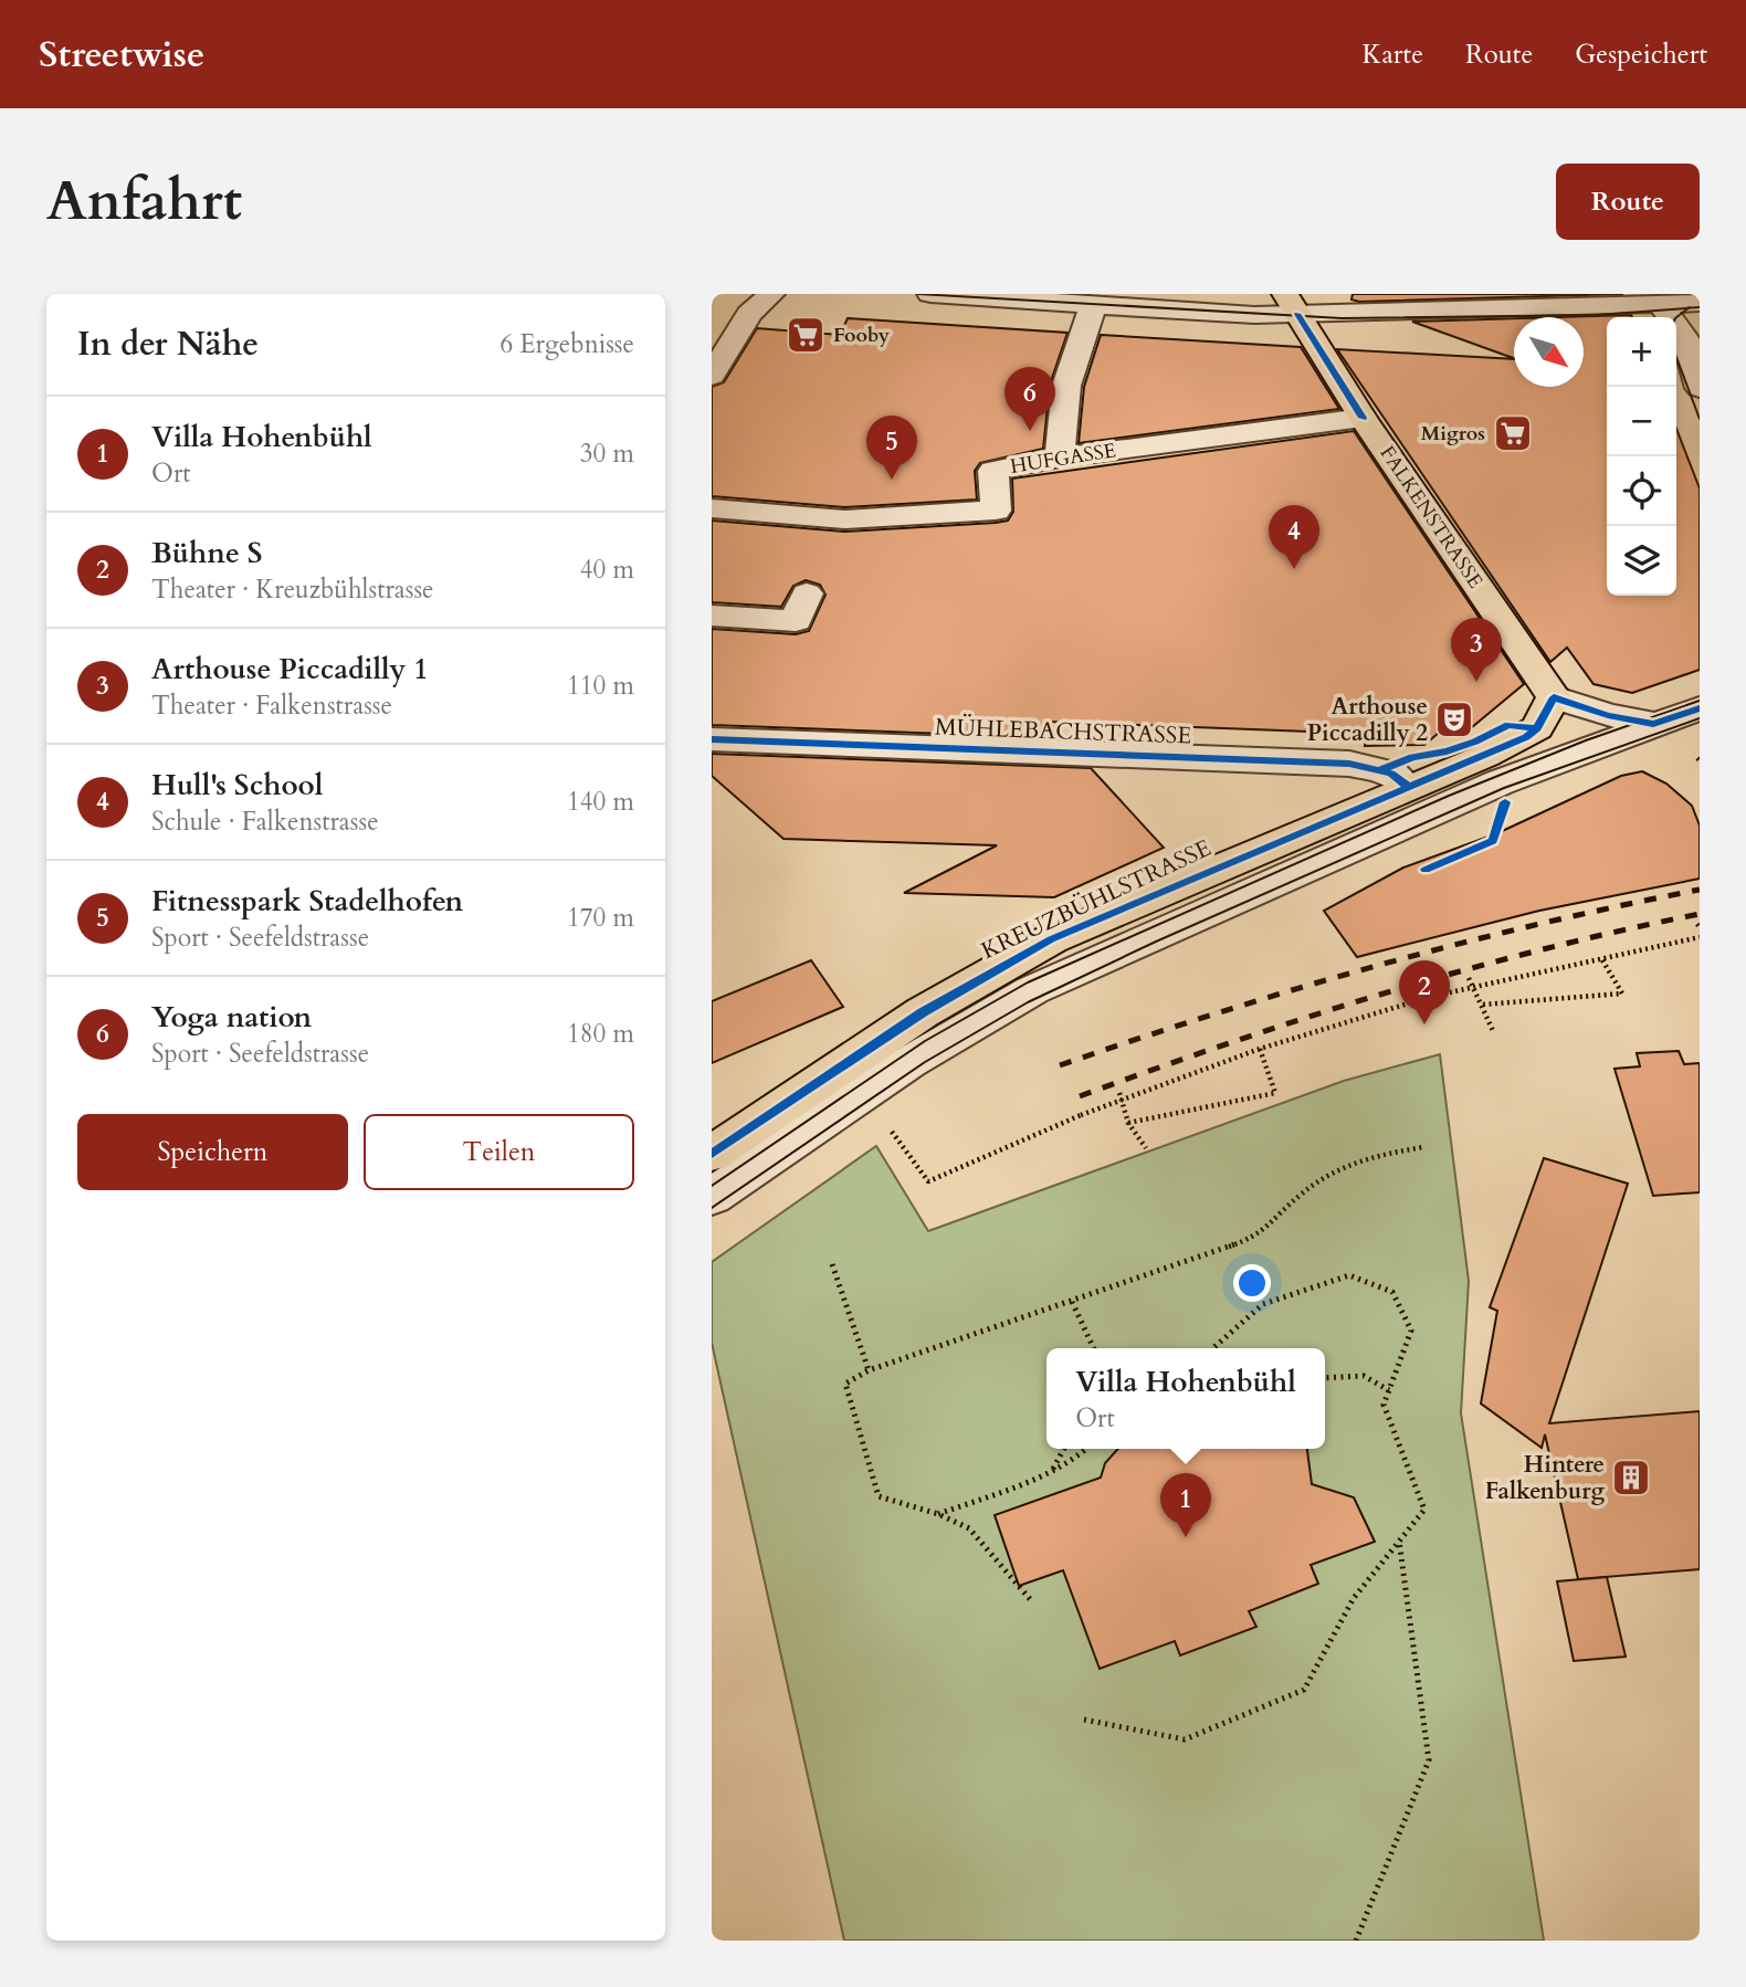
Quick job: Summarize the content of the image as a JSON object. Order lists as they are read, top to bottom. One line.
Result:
{"streets":{"main road":["FALKENSTRASSE","KREUZBÜHLSTRASSE"],"street":["HUFGASSE","MÜHLEBACHSTRASSE"]},"crossings":[["HUFGASSE","FALKENSTRASSE"],["FALKENSTRASSE","KREUZBÜHLSTRASSE"],["MÜHLEBACHSTRASSE","KREUZBÜHLSTRASSE"]],"places":{"supermarket":["Fooby","Migros"],"theatre":["Arthouse Piccadilly 2"],"building":["Hintere Falkenburg"]},"north":"bottom right","page":{"header":"Streetwise","nav":["Karte","Route","Gespeichert"],"buttons":["Route",["Speichern","Teilen"]],"title":"Anfahrt","heading":["In der Nähe","6 Ergebnisse"],"map_buttons":["+","−"],"pins":["6","5","4","3","2","1"],"list":[{"mark":"1","name":"Villa Hohenbühl","note":"Ort","value":"30 m"},{"mark":"2","name":"Bühne S","note":"Theater · Kreuzbühlstrasse","value":"40 m"},{"mark":"3","name":"Arthouse Piccadilly 1","note":"Theater · Falkenstrasse","value":"110 m"},{"mark":"4","name":"Hull's School","note":"Schule · Falkenstrasse","value":"140 m"},{"mark":"5","name":"Fitnesspark Stadelhofen","note":"Sport · Seefeldstrasse","value":"170 m"},{"mark":"6","name":"Yoga nation","note":"Sport · Seefeldstrasse","value":"180 m"}],"popup":["Villa Hohenbühl","Ort"]}}
